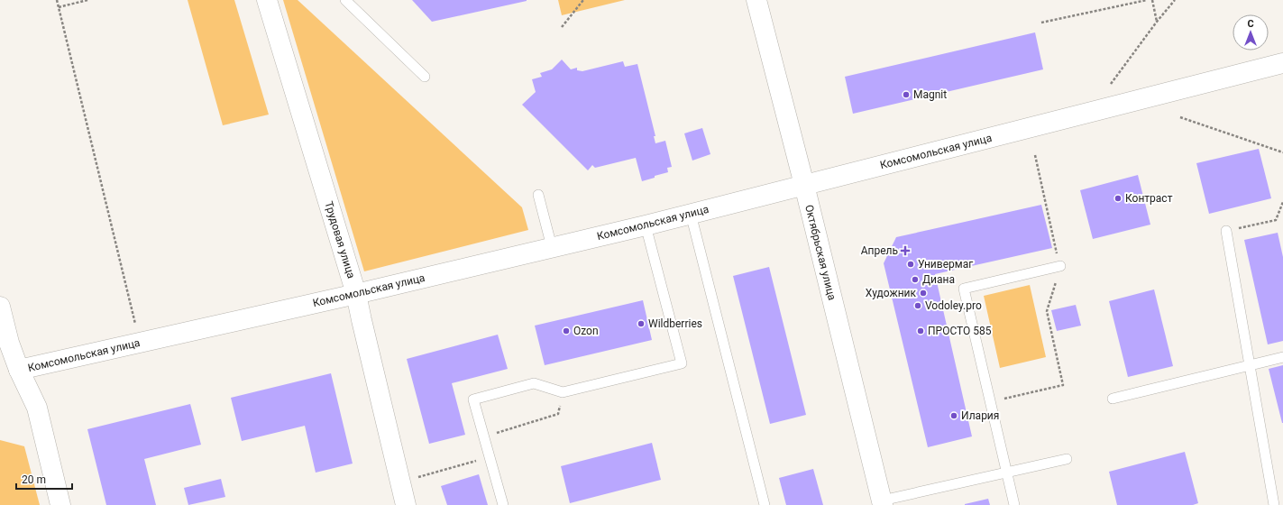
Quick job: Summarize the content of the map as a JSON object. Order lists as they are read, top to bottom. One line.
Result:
{"streets":{"street":["Комсомольская улица","Трудовая улица","Октябрьская улица"]},"crossings":[["Комсомольская улица","Трудовая улица"],["Комсомольская улица","Октябрьская улица"]],"places":{"other":["Magnit","Контраст","Универмаг","Диана","Художник","Vodoley.pro","Wildberries","Ozon","ПРОСТО 585","Илария"],"health":["Апрель"]},"scale_bar":"20 m","north":"top"}
